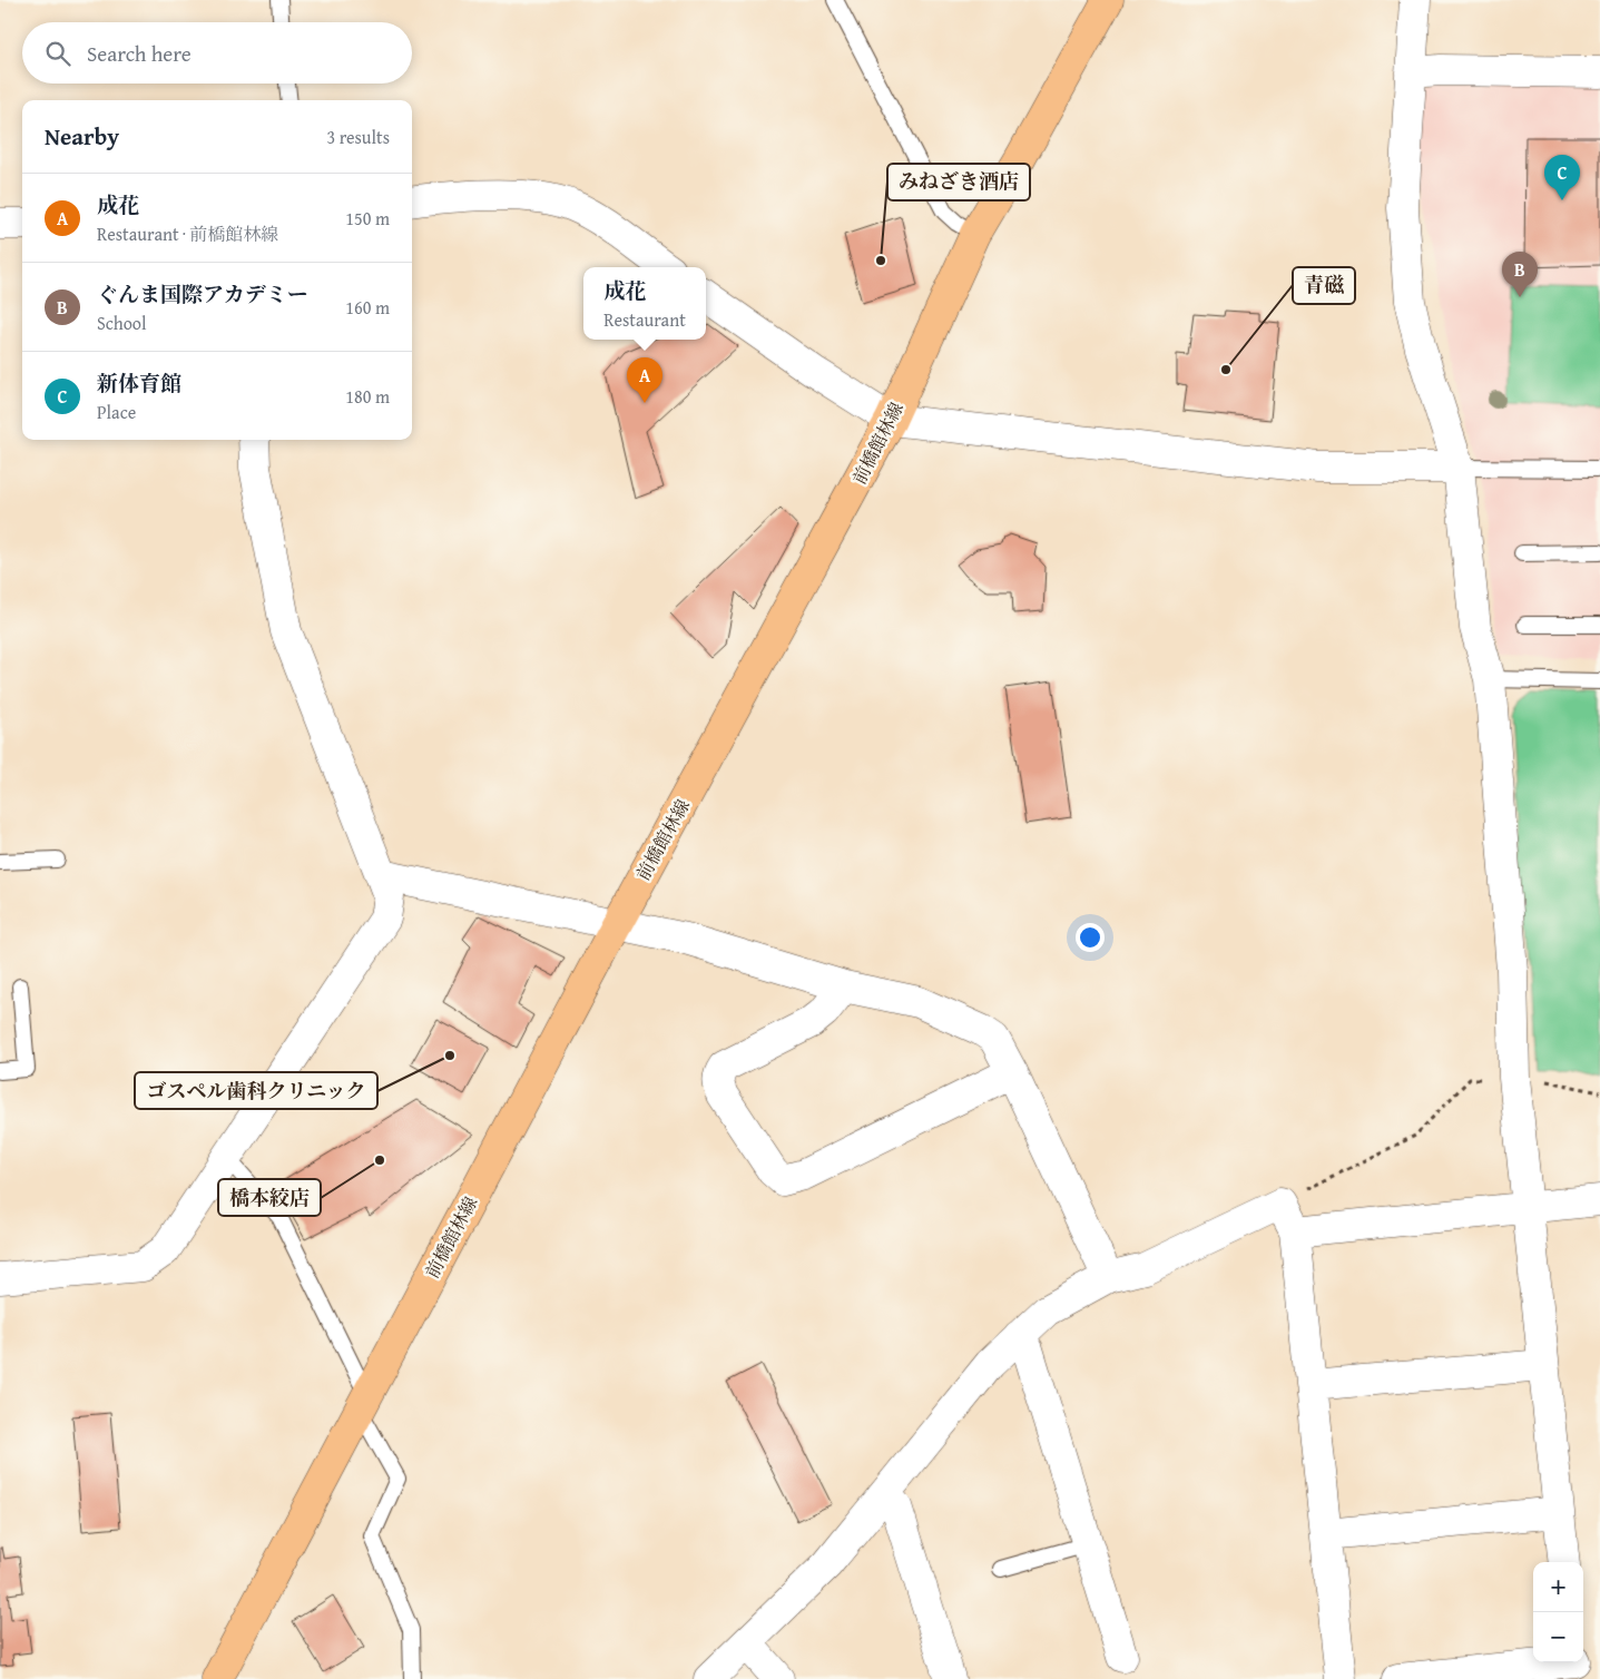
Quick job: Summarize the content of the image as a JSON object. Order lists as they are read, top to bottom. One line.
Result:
{"streets":{"main road":["前橋館林線"]},"places":["みねざき酒店","青磁","ゴスペル歯科クリニック","橋本絞店"],"page":{"search":"Search here","heading":["Nearby","3 results"],"pins":["C","B","A"],"list":[{"mark":"A","name":"成花","note":"Restaurant · 前橋館林線","value":"150 m"},{"mark":"B","name":"ぐんま国際アカデミー","note":"School","value":"160 m"},{"mark":"C","name":"新体育館","note":"Place","value":"180 m"}],"popup":["成花","Restaurant"],"map_buttons":["+","−"]}}
